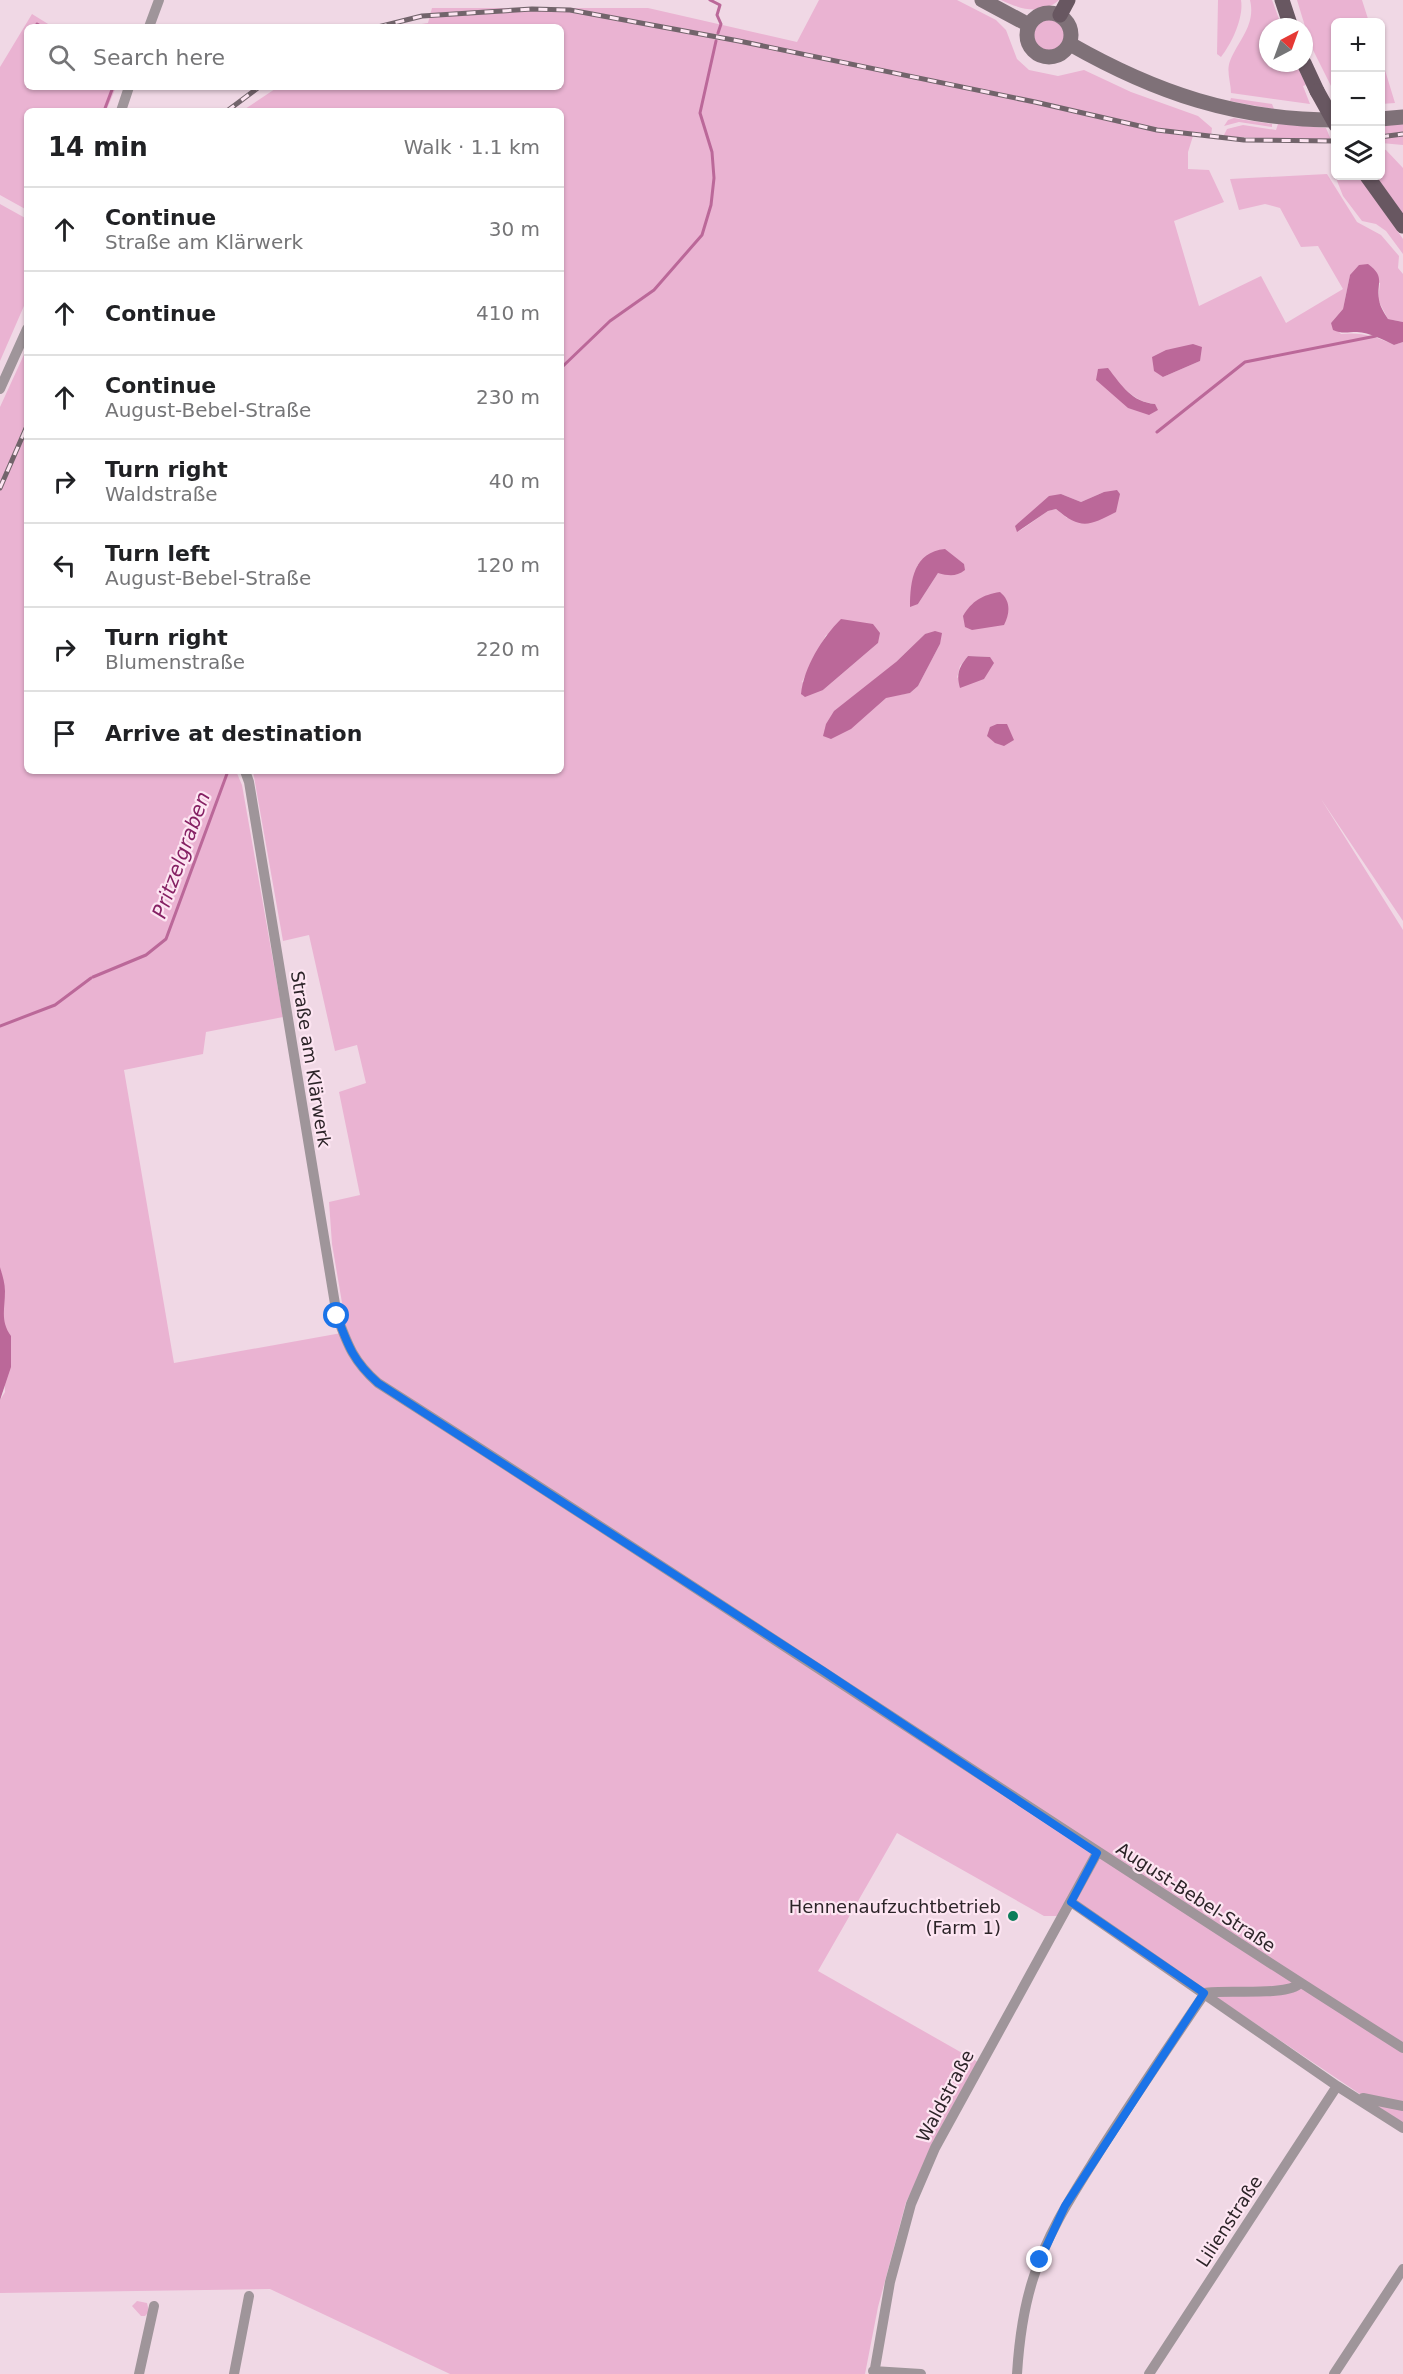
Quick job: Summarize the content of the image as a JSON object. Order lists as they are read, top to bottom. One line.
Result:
{"streets":{"street":["Straße am Klärwerk","August-Bebel-Straße","Waldstraße","Lilienstraße"]},"crossings":[["Straße am Klärwerk","August-Bebel-Straße"],["August-Bebel-Straße","Waldstraße"]],"water":["Pritzelgraben"],"places":["Hennenaufzuchtbetrieb (Farm 1)"],"north":"top right","page":{"map_buttons":["+","−"],"search":"Search here","heading":["14 min","Walk · 1.1 km"],"list":[["Continue","Straße am Klärwerk","30 m"],["Continue","410 m"],["Continue","August-Bebel-Straße","230 m"],["Turn right","Waldstraße","40 m"],["Turn left","August-Bebel-Straße","120 m"],["Turn right","Blumenstraße","220 m"],"Arrive at destination"]}}
